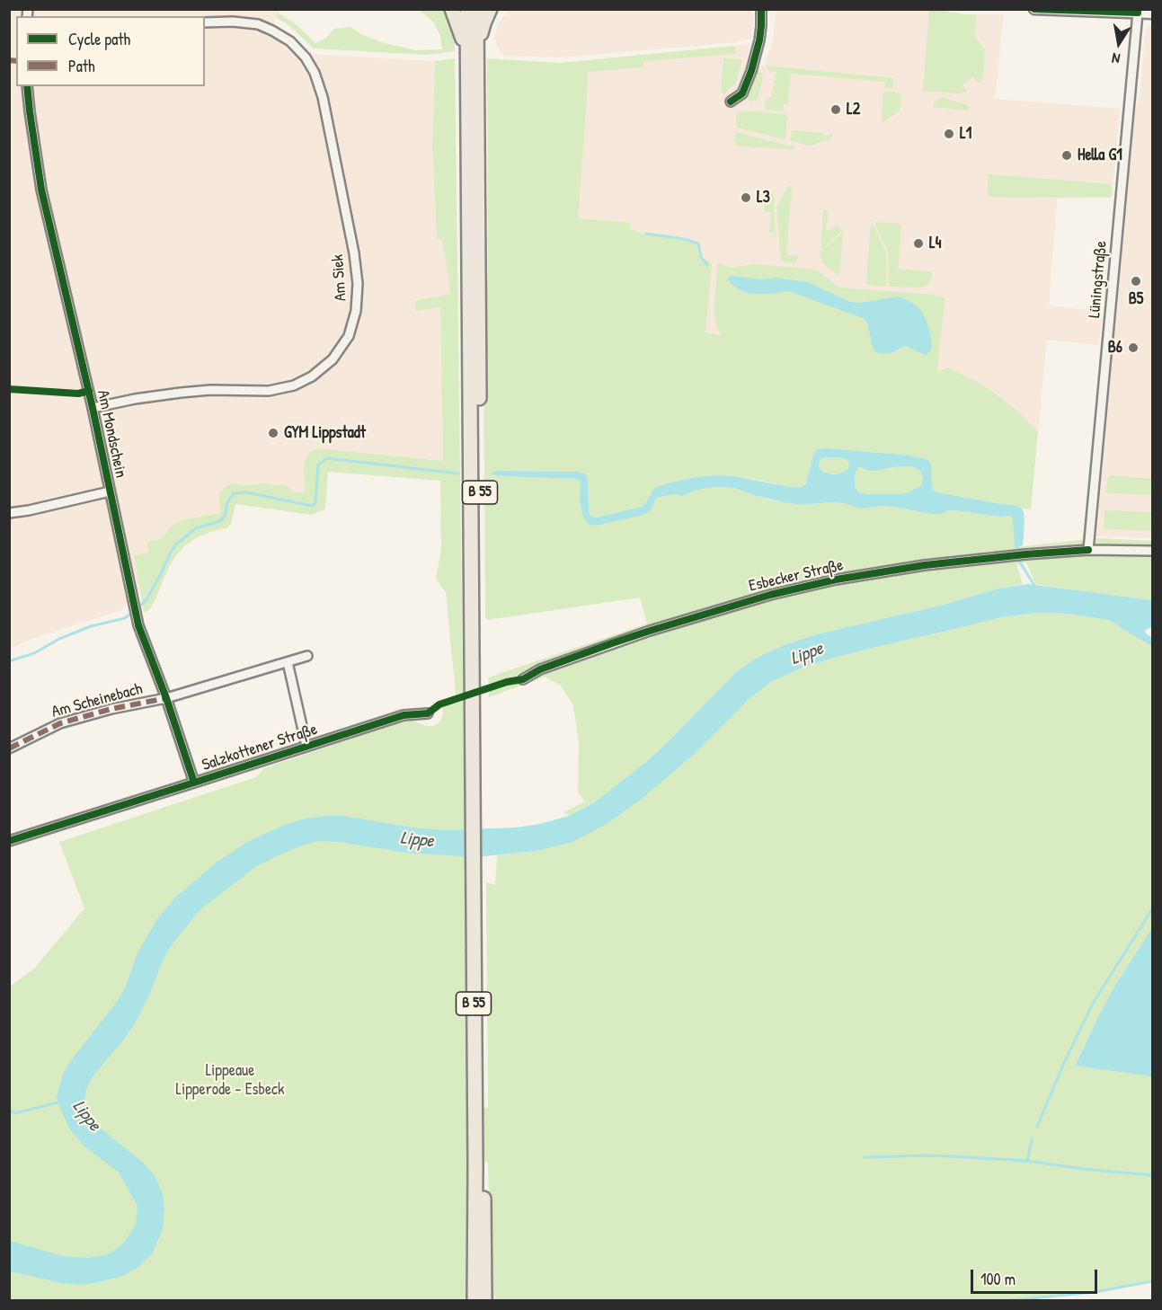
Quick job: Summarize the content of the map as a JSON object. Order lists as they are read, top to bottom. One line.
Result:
{"streets":{"highway":["B 55"],"street":["Am Siek","Lüningstraße","Am Mondschein","Esbecker Straße","Am Scheinebach","Salzkottener Straße"]},"crossings":[["Am Siek","Am Mondschein"],["Lüningstraße","Esbecker Straße"],["Am Mondschein","Am Scheinebach"],["Am Mondschein","Salzkottener Straße"]],"water":["Lippe"],"parks":["Lippeaue Lipperode - Esbeck"],"places":["L2","L1","Hella G1","L3","L4","B5","B6","GYM Lippstadt"],"legend":["Cycle path","Path"],"scale_bar":"100 m","north":"bottom"}
